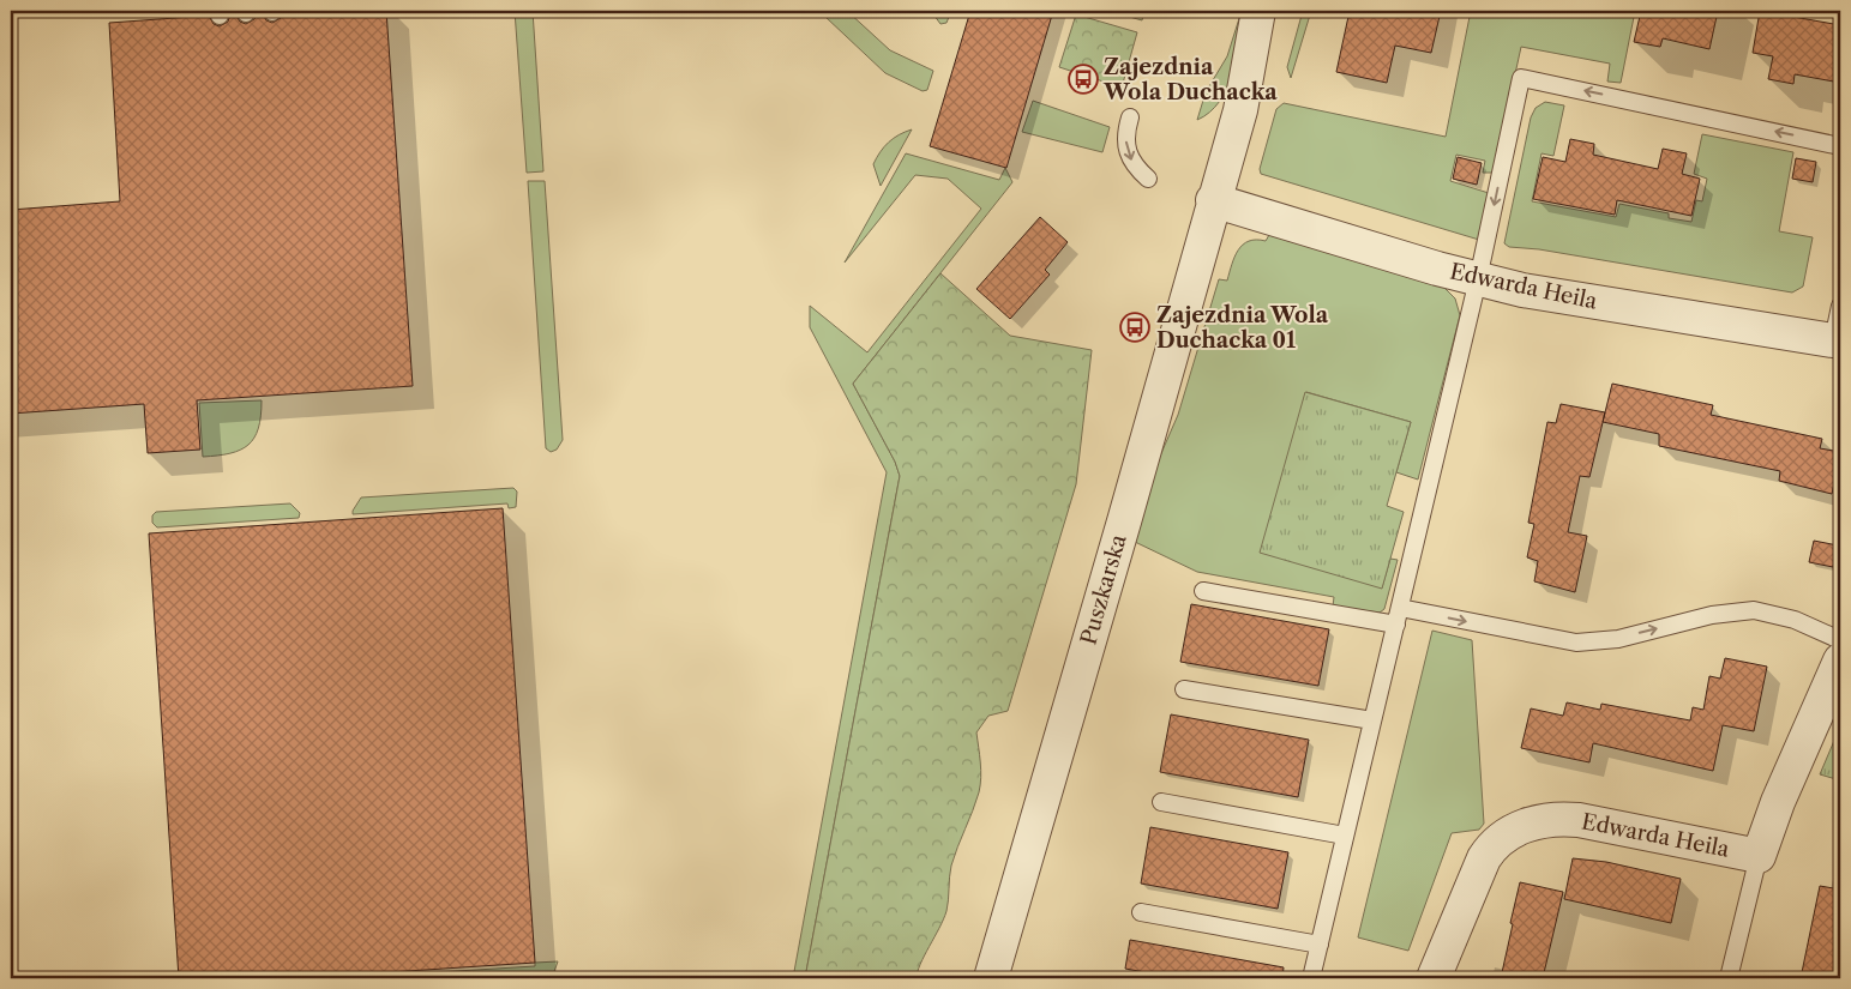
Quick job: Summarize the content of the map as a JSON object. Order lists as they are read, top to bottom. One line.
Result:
{"streets":{"street":["Edwarda Heila","Puszkarska"]},"crossings":[["Edwarda Heila","Puszkarska"]],"places":{"bus stop":["Zajezdnia Wola Duchacka","Zajezdnia Wola Duchacka 01"]}}
